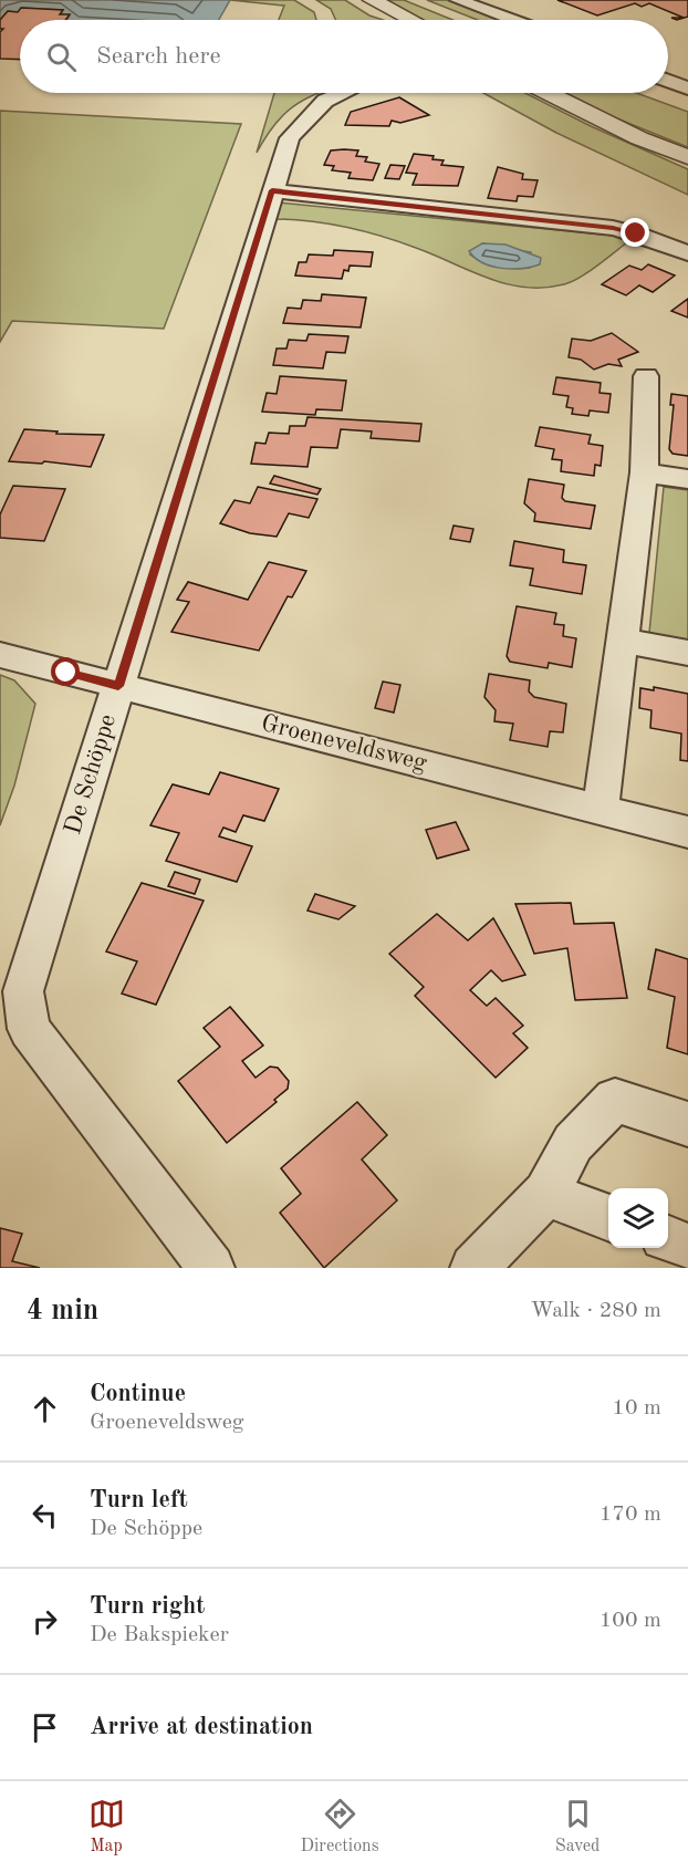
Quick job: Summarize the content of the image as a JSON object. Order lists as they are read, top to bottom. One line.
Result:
{"streets":{"street":["Groeneveldsweg","De Schöppe"]},"crossings":[["Groeneveldsweg","De Schöppe"]],"page":{"search":"Search here","heading":["4 min","Walk · 280 m"],"list":[["Continue","Groeneveldsweg","10 m"],["Turn left","De Schöppe","170 m"],["Turn right","De Bakspieker","100 m"],"Arrive at destination"],"nav":["Map","Directions","Saved"]}}
